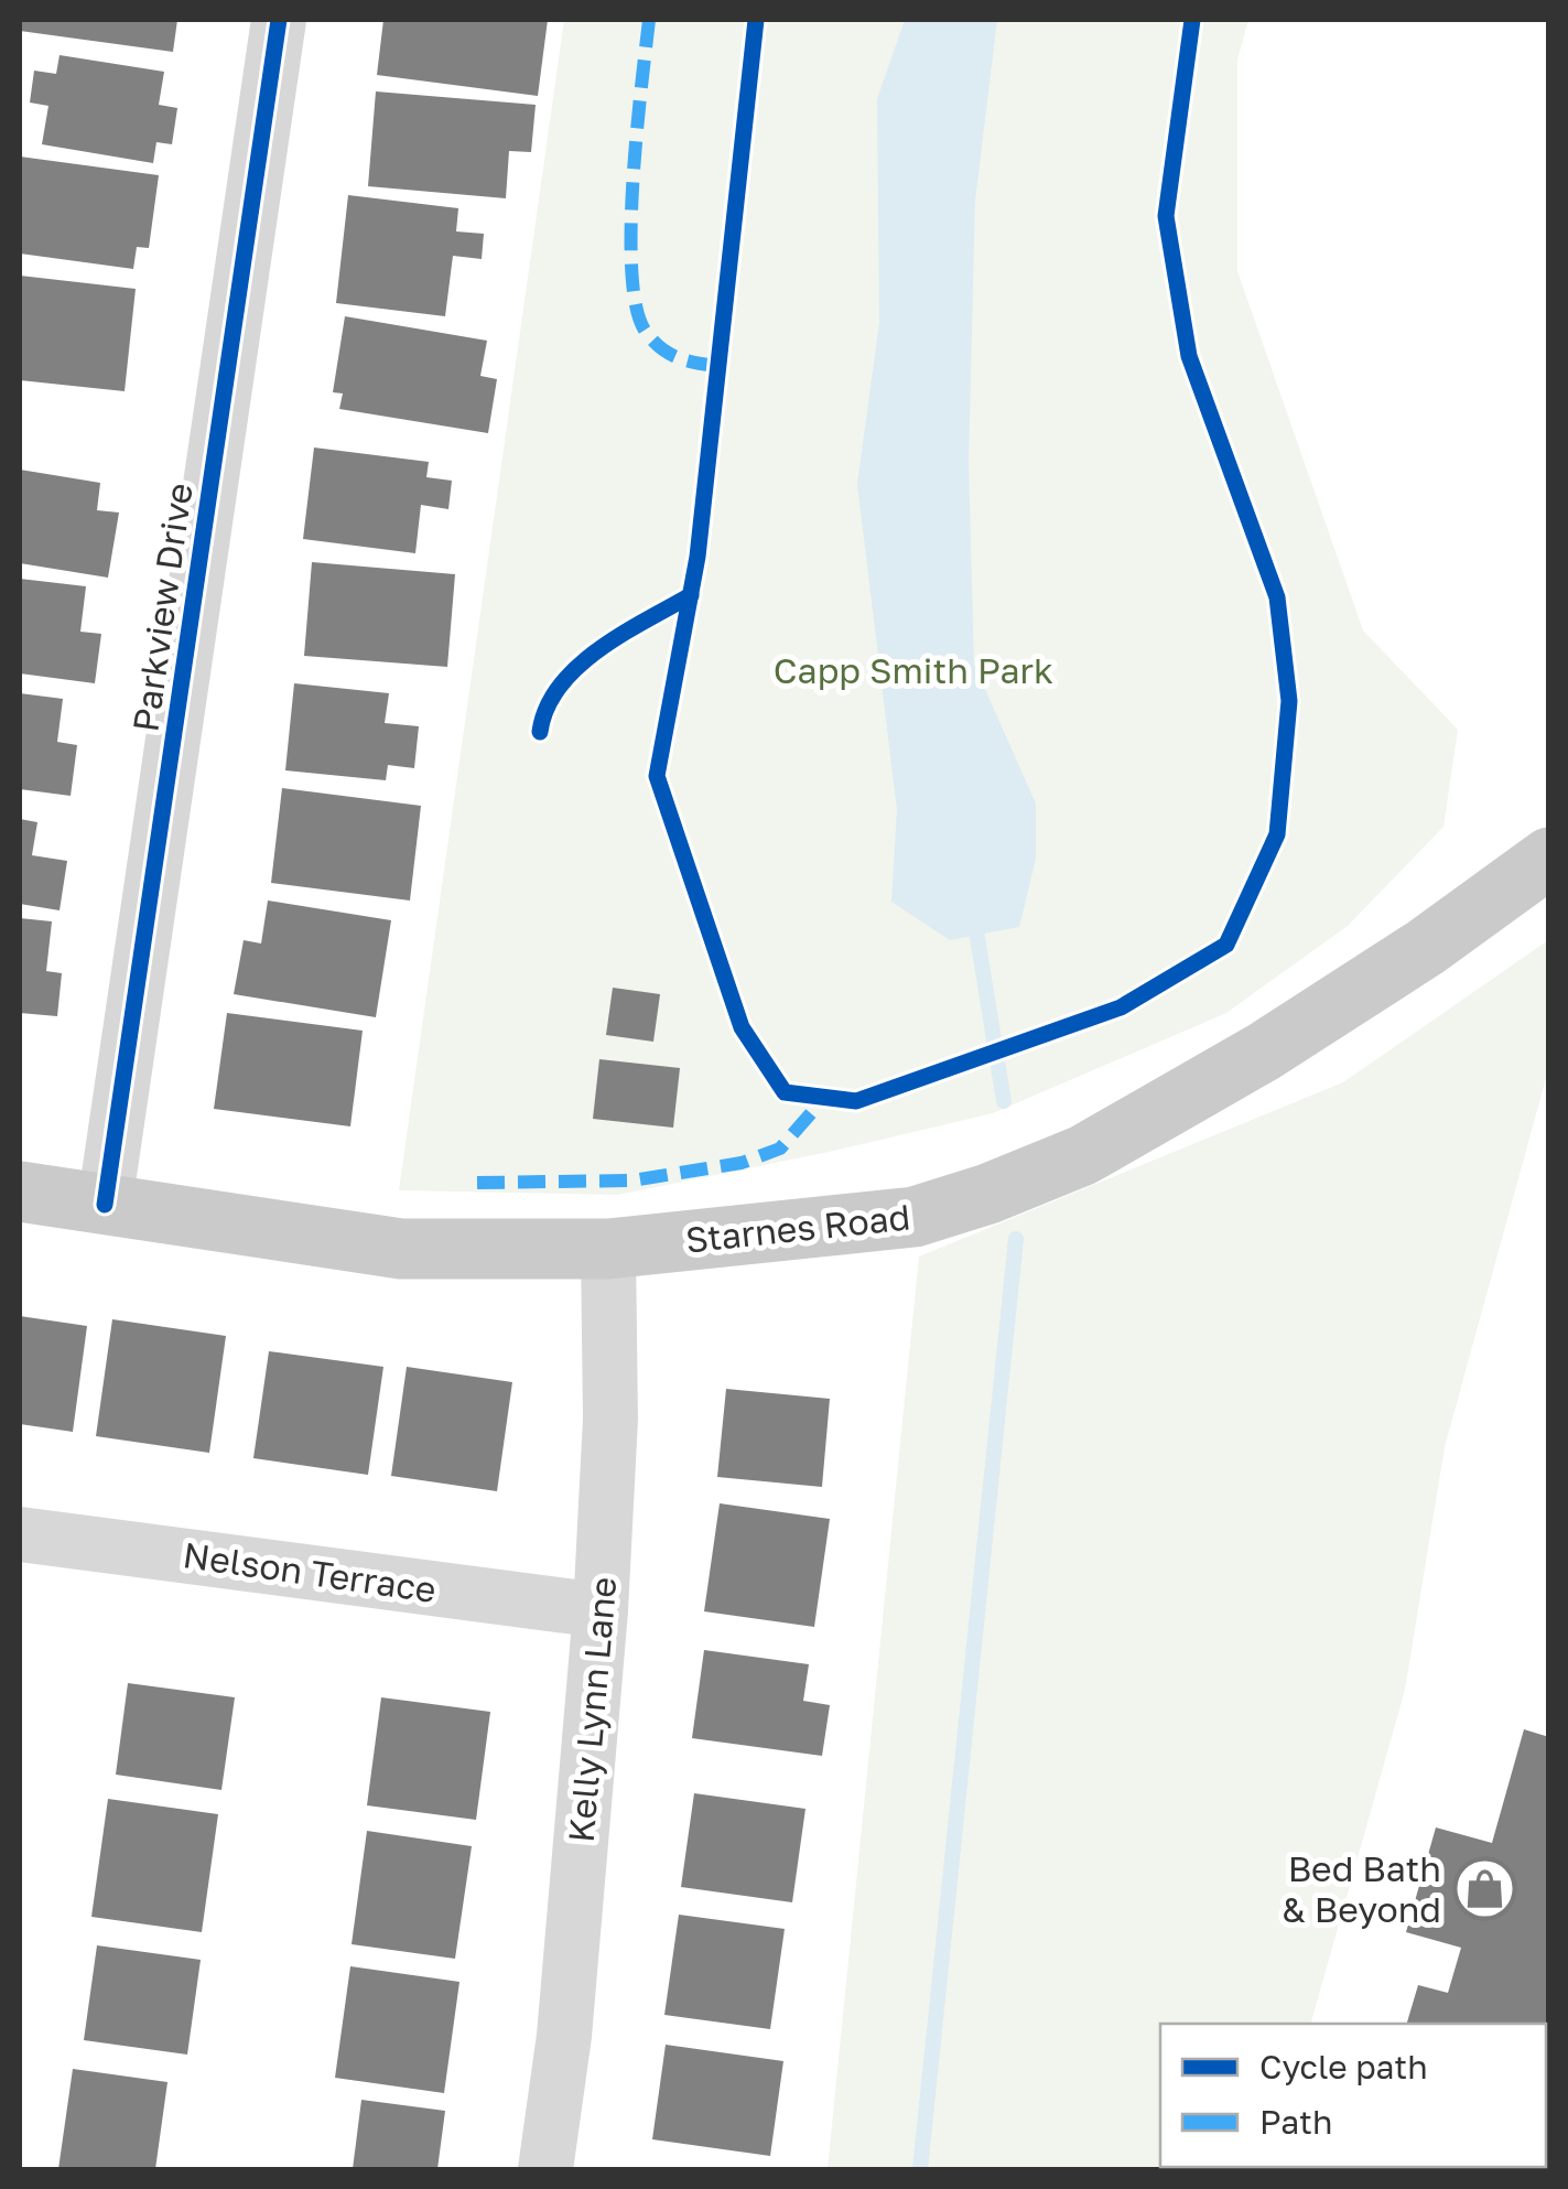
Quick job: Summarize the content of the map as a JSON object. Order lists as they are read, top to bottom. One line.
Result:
{"streets":{"main road":["Starnes Road"],"street":["Parkview Drive","Nelson Terrace","Kelly Lynn Lane"]},"crossings":[["Parkview Drive","Starnes Road"],["Starnes Road","Kelly Lynn Lane"],["Nelson Terrace","Kelly Lynn Lane"]],"parks":["Capp Smith Park"],"places":{"shop":["Bed Bath & Beyond"]},"legend":["Cycle path","Path"]}
